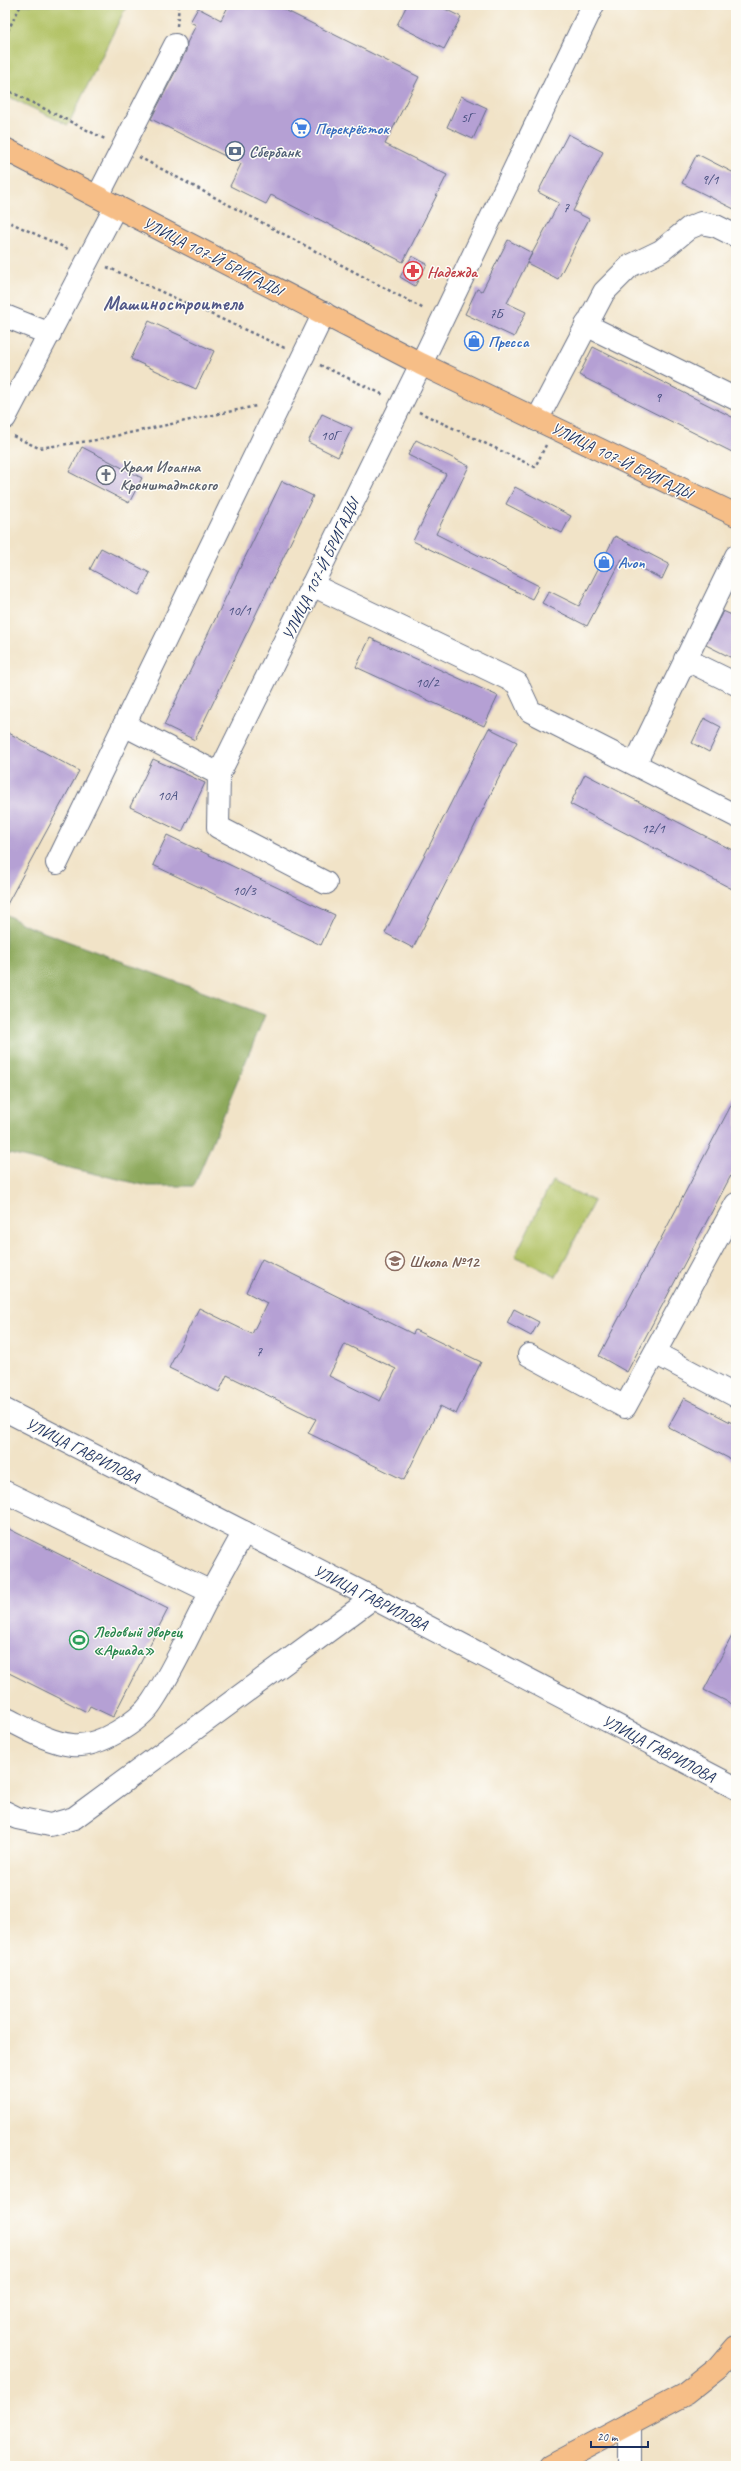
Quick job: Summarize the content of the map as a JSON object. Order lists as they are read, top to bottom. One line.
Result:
{"streets":{"main road":["УЛИЦА 107-Й БРИГАДЫ"],"street":["УЛИЦА ГАВРИЛОВА"]},"districts":["Машиностроитель"],"places":{"supermarket":["Перекрёсток"],"bank":["Сбербанк"],"pharmacy":["Надежда"],"shop":["Пресса","Avon"],"church":["Храм Иоанна Кронштадтского"],"school or university":["Школа №12"],"sports":["Ледовый дворец «Ариада»"]},"house_numbers":["5Г","9/1","7","7Б","9","10Г","10/1","10/2","10А","12/1","10/3","7"],"scale_bar":"20 m"}
